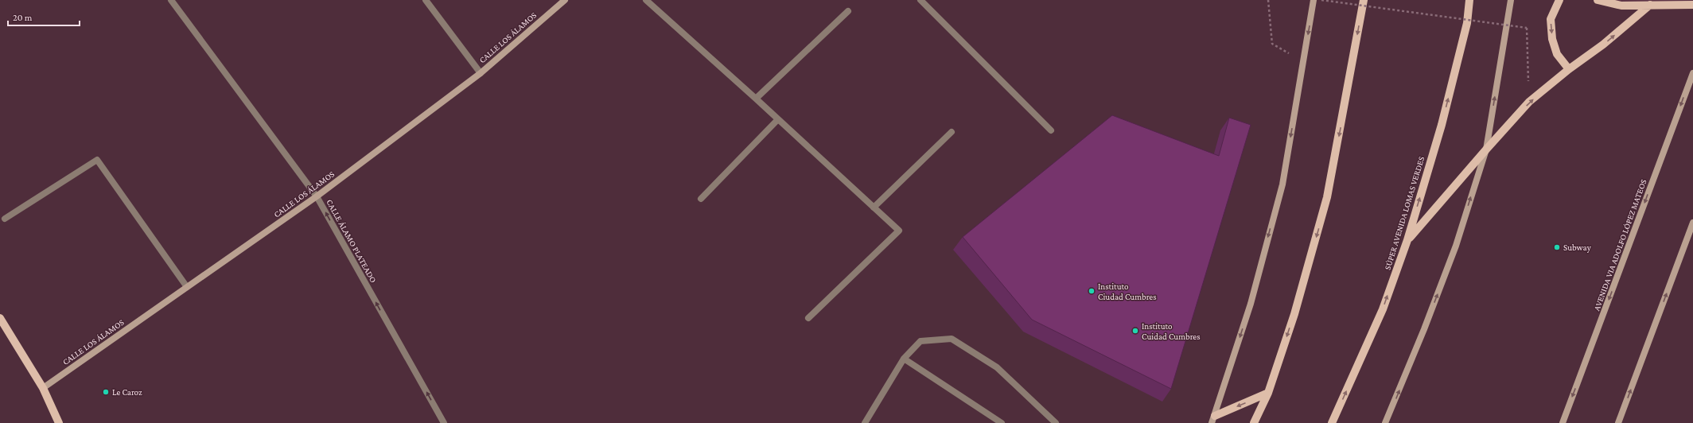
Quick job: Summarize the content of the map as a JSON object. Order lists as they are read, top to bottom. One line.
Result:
{"streets":{"main road":["CALLE LOS ÁLAMOS","SÚPER AVENIDA LOMAS VERDES","AVENIDA VIA ADOLFO LÓPEZ MATEOS"],"street":["CALLE ÁLAMO PLATEADO"]},"crossings":[["CALLE LOS ÁLAMOS","CALLE ÁLAMO PLATEADO"]],"one_way":["CALLE ÁLAMO PLATEADO"],"places":["Subway","Instituto Ciudad Cumbres","Instituto Cuidad Cumbres","Le Caroz"],"scale_bar":"20 m"}
